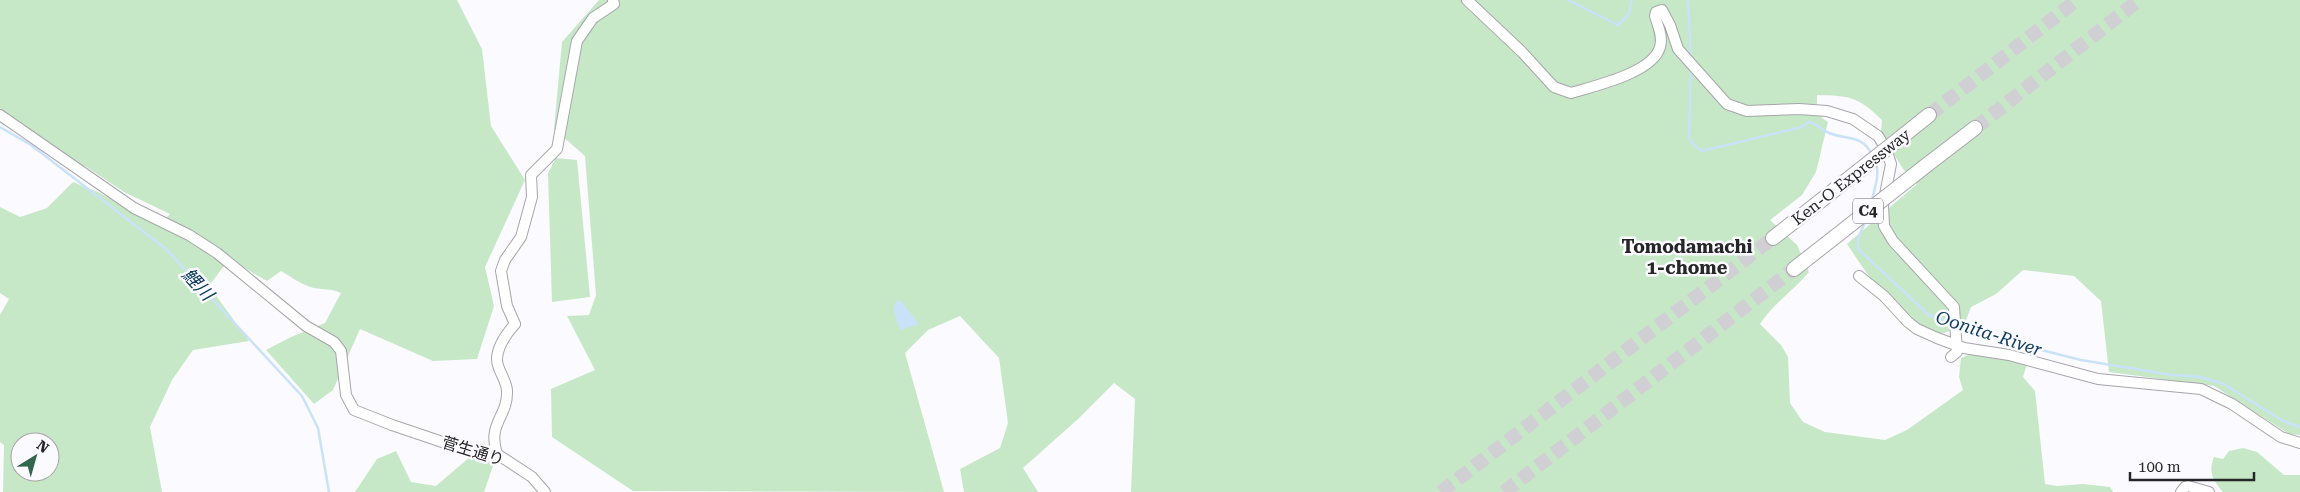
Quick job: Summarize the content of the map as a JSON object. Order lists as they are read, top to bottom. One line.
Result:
{"streets":{"highway":["Ken-O Expressway","C4"],"street":["菅生通り"]},"districts":["Tomodamachi 1-chome"],"water":["鯉川","Oonita-River"],"scale_bar":"100 m","north":"top right"}
